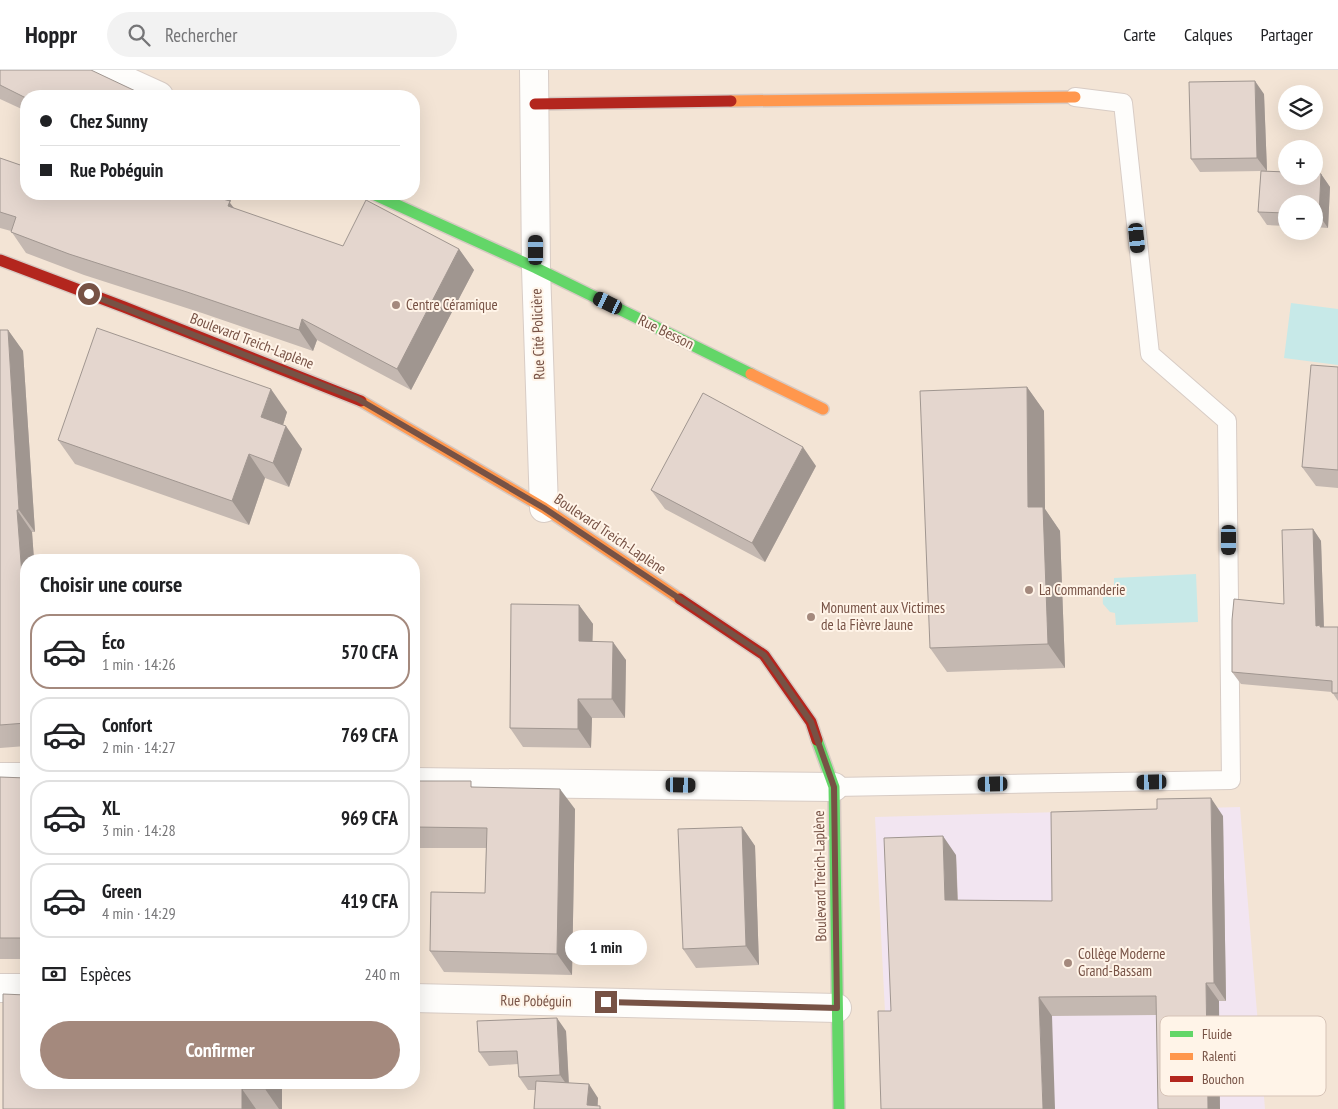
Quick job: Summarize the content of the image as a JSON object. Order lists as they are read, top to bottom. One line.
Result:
{"streets":{"street":["Rue Besson","Rue Cité Policière","Boulevard Treich-Laplène","Rue Pobéguin"]},"crossings":[["Rue Besson","Rue Cité Policière"],["Rue Cité Policière","Boulevard Treich-Laplène"],["Boulevard Treich-Laplène","Rue Pobéguin"]],"places":["Centre Céramique","La Commanderie","Monument aux Victimes de la Fièvre Jaune","Collège Moderne Grand-Bassam"],"legend":["Fluide","Ralenti","Bouchon"],"page":{"header":"Hoppr","search":"Rechercher","nav":["Carte","Calques","Partager"],"map_buttons":["+","−"],"banner":["Chez Sunny","Rue Pobéguin"],"heading":"Choisir une course","list":[{"name":"Éco","note":"1 min · 14:26","value":"570 CFA"},{"name":"Confort","note":"2 min · 14:27","value":"769 CFA"},{"name":"XL","note":"3 min · 14:28","value":"969 CFA"},{"name":"Green","note":"4 min · 14:29","value":"419 CFA"}],"bubble":"1 min","pay":["Espèces","240 m"],"buttons":"Confirmer"}}
